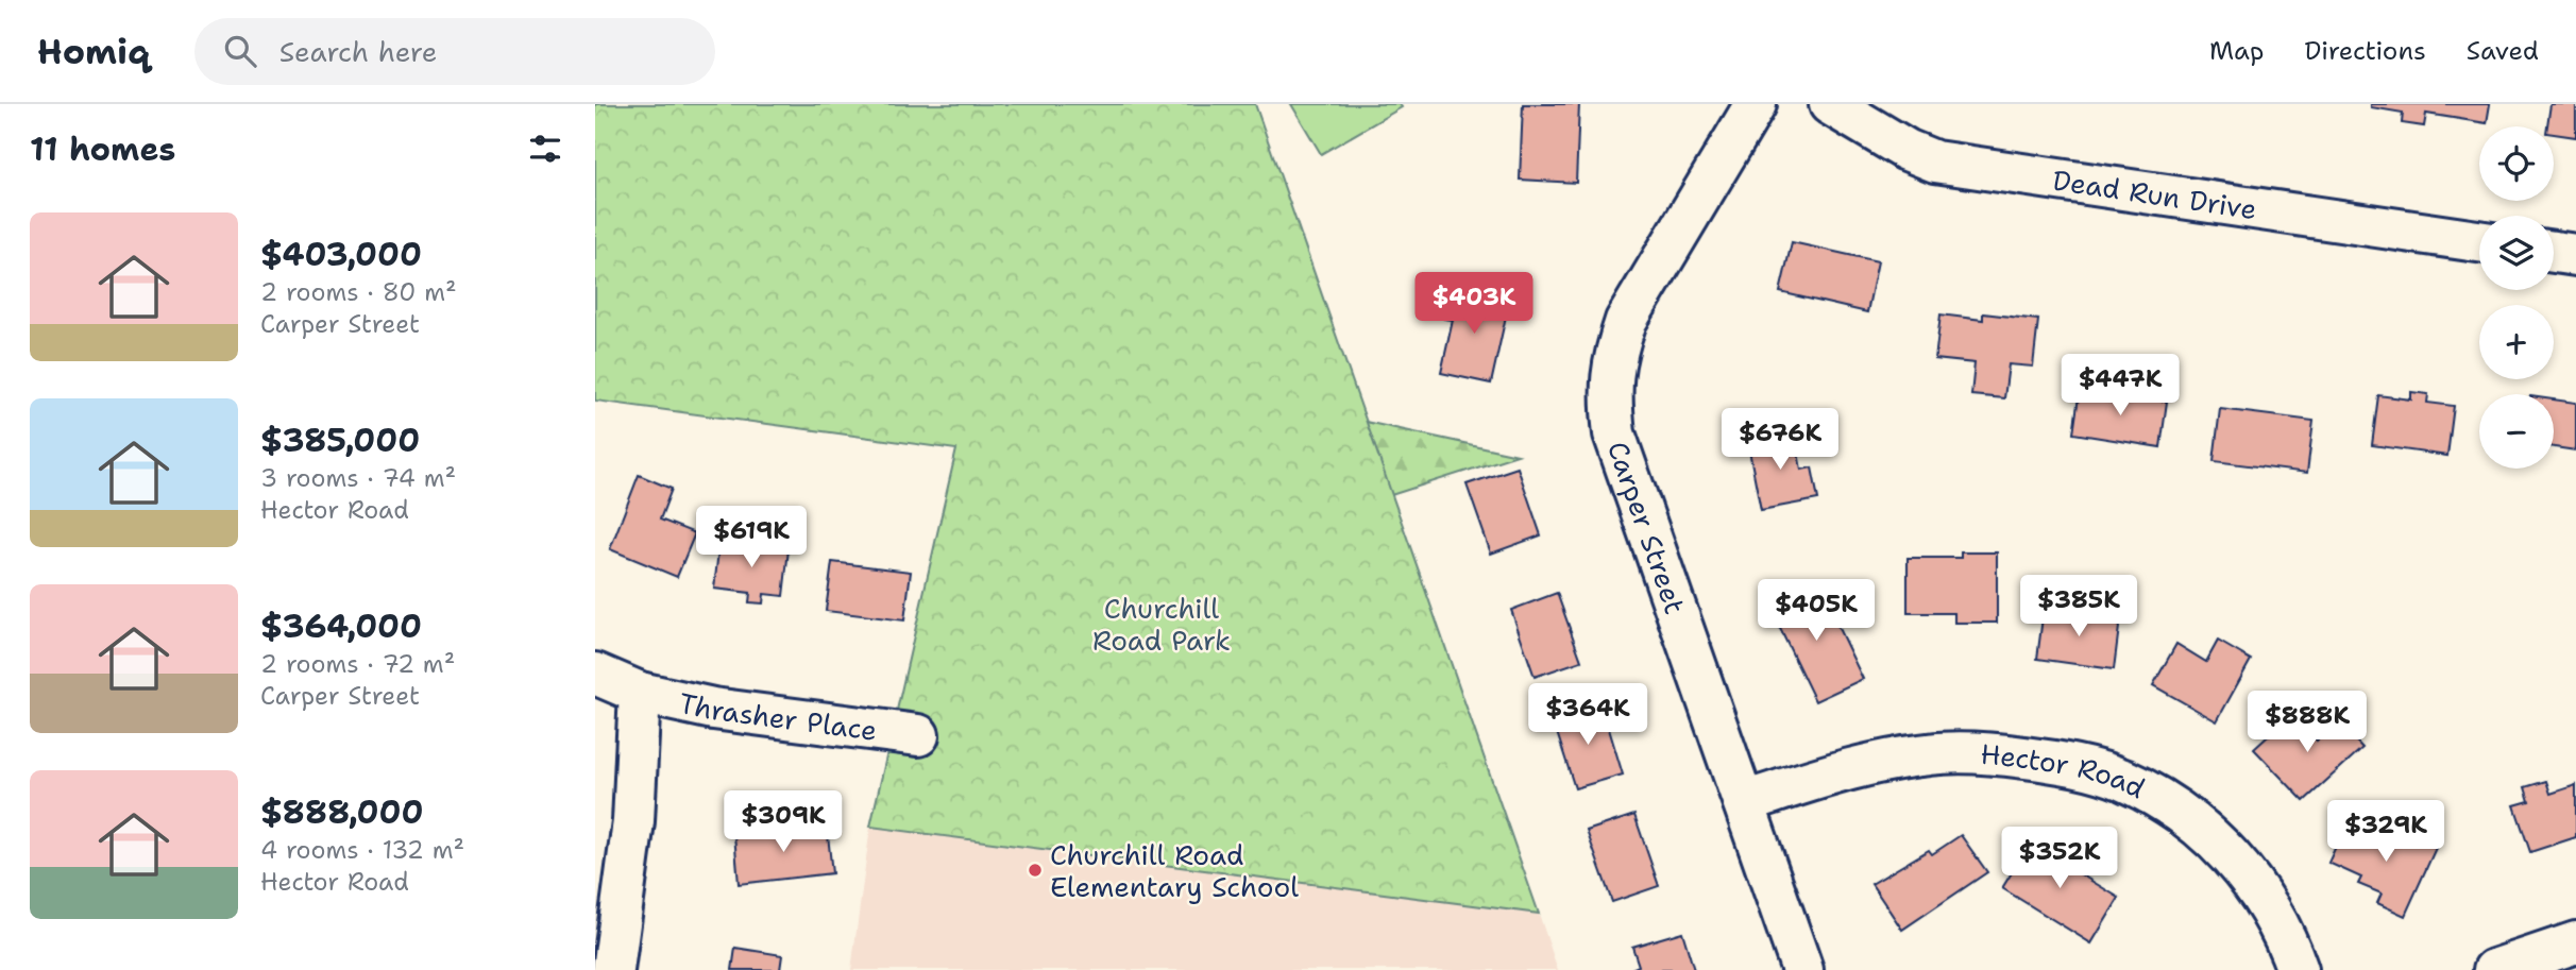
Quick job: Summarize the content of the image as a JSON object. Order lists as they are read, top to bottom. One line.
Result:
{"streets":{"street":["Dead Run Drive","Carper Street","Thrasher Place","Hector Road"]},"crossings":[["Carper Street","Hector Road"]],"parks":["Churchill Road Park"],"places":["Churchill Road Elementary School"],"page":{"header":"Homiq","search":"Search here","nav":["Map","Directions","Saved"],"heading":"11 homes","map_buttons":["+","−"],"list":[{"name":"$403,000","note":"2 rooms · 80 m² · Carper Street"},{"name":"$385,000","note":"3 rooms · 74 m² · Hector Road"},{"name":"$364,000","note":"2 rooms · 72 m² · Carper Street"},{"name":"$888,000","note":"4 rooms · 132 m² · Hector Road"}],"price":["$403K","$447K","$676K","$619K","$385K","$405K","$364K","$888K","$309K","$329K","$352K"]}}
